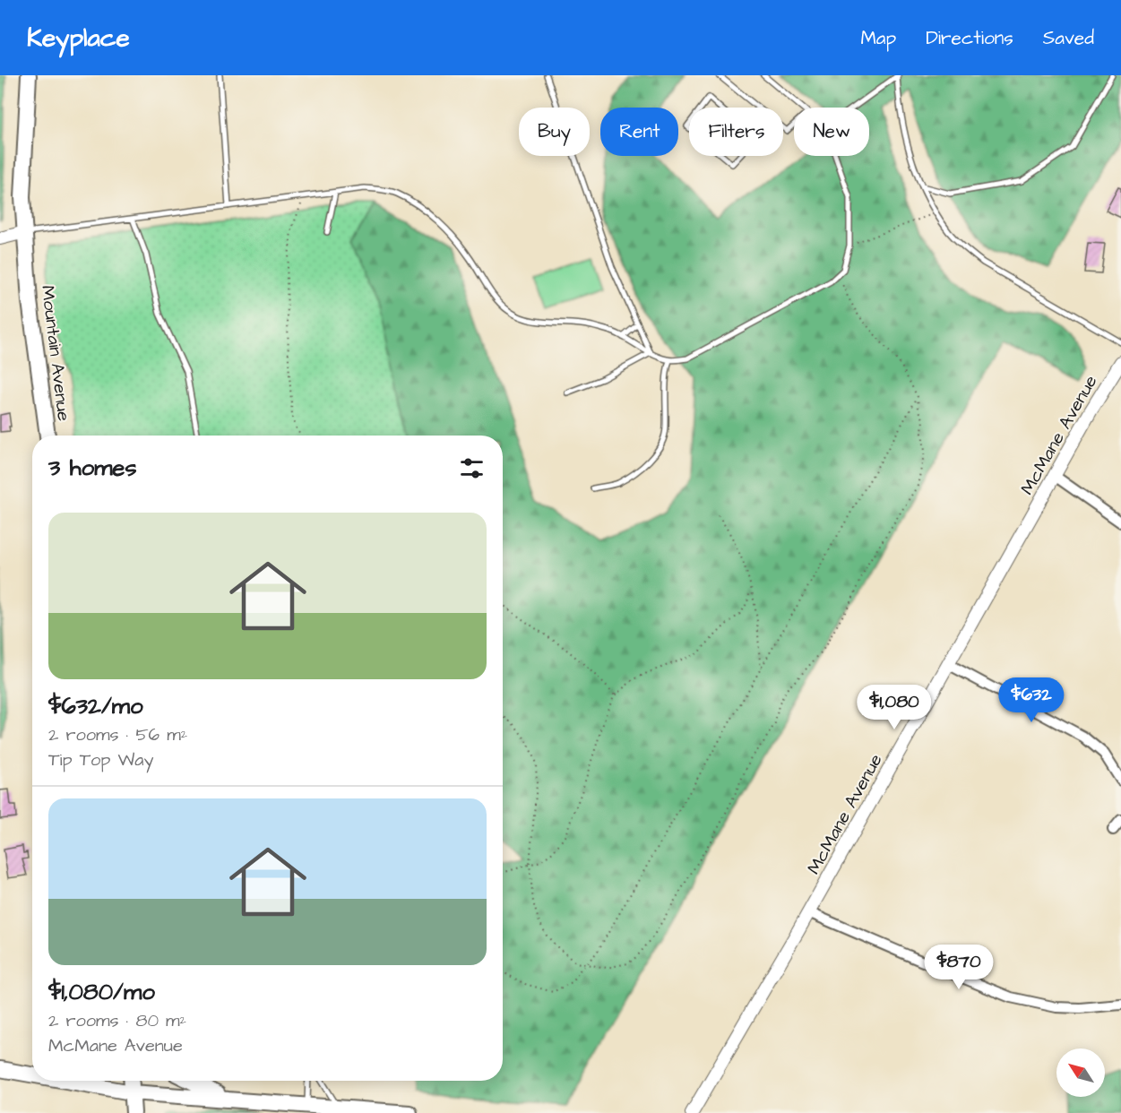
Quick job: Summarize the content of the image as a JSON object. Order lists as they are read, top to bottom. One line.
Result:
{"streets":{"main road":["Mountain Avenue"],"street":["McMane Avenue"]},"north":"top left","page":{"header":"Keyplace","nav":["Map","Directions","Saved"],"chip":["Buy","Rent","Filters","New"],"heading":"3 homes","list":[{"name":"$632/mo","note":"2 rooms · 56 m² · Tip Top Way"},{"name":"$1,080/mo","note":"2 rooms · 80 m² · McMane Avenue"}],"price":["$632","$1,080","$870"]}}
